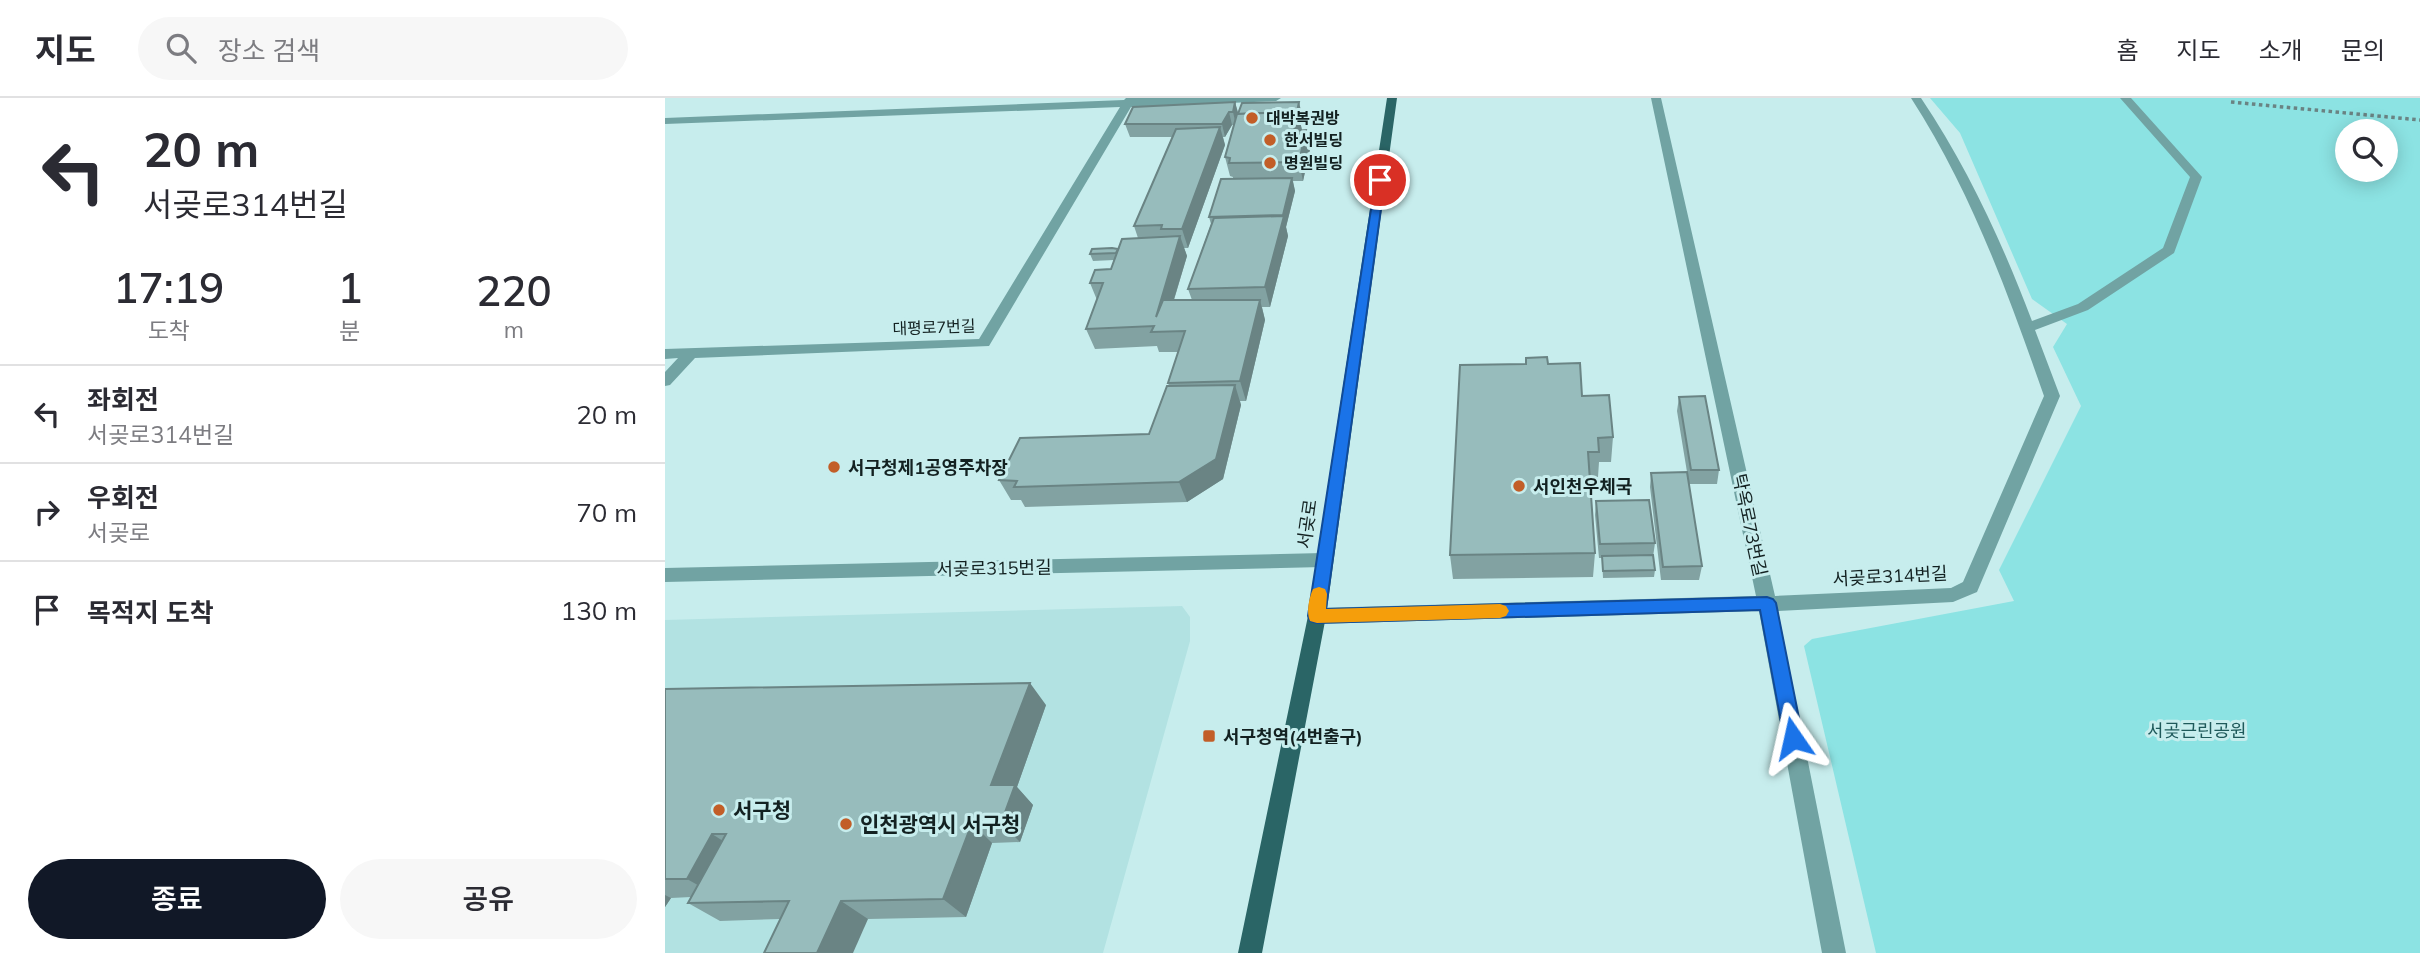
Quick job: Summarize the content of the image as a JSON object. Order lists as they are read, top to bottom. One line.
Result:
{"streets":{"main road":["서곶로"],"street":["대평로7번길","탁옥로73번길","서곶로315번길","서곶로314번길"]},"crossings":[["서곶로","서곶로315번길"],["서곶로","서곶로314번길"],["탁옥로73번길","서곶로314번길"]],"parks":["서곶근린공원"],"places":{"other":["대박복권방","한서빌딩","명원빌딩","서구청제1공영주차장","서인천우체국","서구청","인천광역시 서구청"],"transit":["서구청역(4번출구)"]},"page":{"header":"지도","search":"장소 검색","nav":["홈","지도","소개","문의"],"turn":["20 m","서곶로314번길"],"eta":["17:19","도착","1","분","220","m"],"list":[{"name":"좌회전","note":"서곶로314번길","value":"20 m"},{"name":"우회전","note":"서곶로","value":"70 m"},{"name":"목적지 도착","value":"130 m"}],"buttons":["종료","공유"]}}
